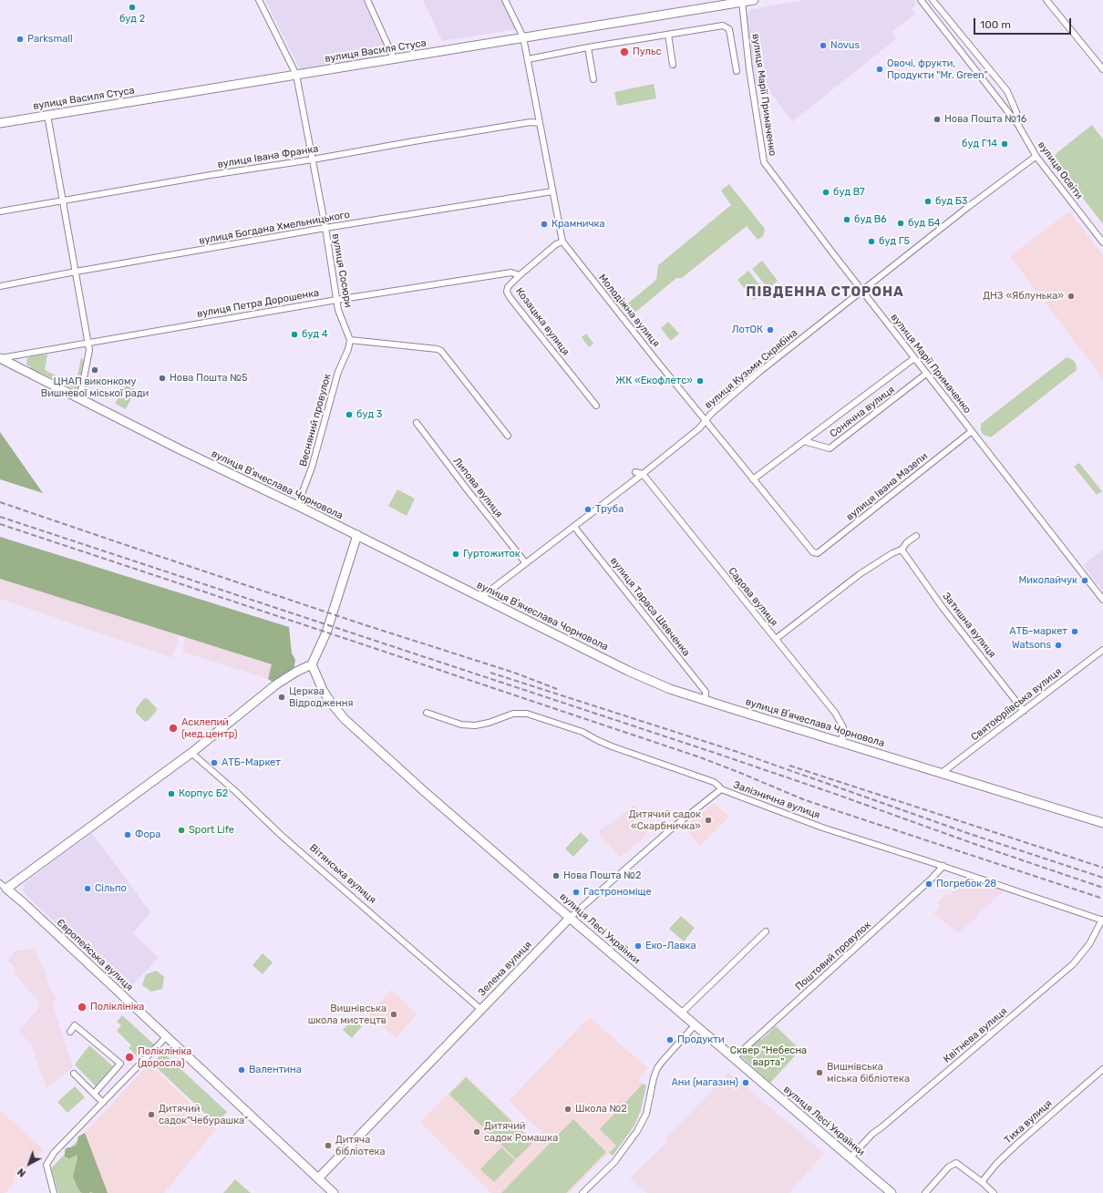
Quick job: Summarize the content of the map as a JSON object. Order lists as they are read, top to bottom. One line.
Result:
{"streets":{"street":["вулиця Василя Стуса","вулиця Марії Примаченко","вулиця Івана Франка","вулиця Освіти","вулиця Богдана Хмельницького","вулиця Сосюри","вулиця Петра Дорошенка","Молодіжна вулиця","Козацька вулиця","вулиця Кузьми Скрябіна","Сонячна вулиця","Весняний провулок","вулиця Вʼячеслава Чорновола","вулиця Івана Мазепи","Липова вулиця","Садова вулиця","вулиця Тараса Шевченка","Затишна вулиця","Святоюріївська вулиця","Залізнична вулиця","Вітянська вулиця","вулиця Лесі Українки","Європейська вулиця","Поштовий провулок","Зелена вулиця","Квітнева вулиця","Тиха вулиця"]},"crossings":[["вулиця Василя Стуса","вулиця Марії Примаченко"],["вулиця Василя Стуса","вулиця Сосюри"],["вулиця Василя Стуса","Молодіжна вулиця"],["вулиця Марії Примаченко","вулиця Кузьми Скрябіна"],["вулиця Марії Примаченко","Сонячна вулиця"],["вулиця Марії Примаченко","вулиця Івана Мазепи"],["вулиця Івана Франка","вулиця Сосюри"],["вулиця Івана Франка","Молодіжна вулиця"],["вулиця Освіти","вулиця Кузьми Скрябіна"],["вулиця Богдана Хмельницького","вулиця Сосюри"],["вулиця Богдана Хмельницького","Молодіжна вулиця"],["вулиця Сосюри","вулиця Петра Дорошенка"],["вулиця Сосюри","Весняний провулок"],["вулиця Петра Дорошенка","Козацька вулиця"],["вулиця Петра Дорошенка","вулиця Вʼячеслава Чорновола"],["Молодіжна вулиця","Козацька вулиця"],["Молодіжна вулиця","вулиця Кузьми Скрябіна"],["Молодіжна вулиця","Сонячна вулиця"],["Молодіжна вулиця","вулиця Івана Мазепи"],["вулиця Кузьми Скрябіна","вулиця Вʼячеслава Чорновола"],["вулиця Кузьми Скрябіна","Липова вулиця"],["вулиця Кузьми Скрябіна","Садова вулиця"],["вулиця Кузьми Скрябіна","вулиця Тараса Шевченка"],["Весняний провулок","вулиця Вʼячеслава Чорновола"],["вулиця Вʼячеслава Чорновола","Садова вулиця"],["вулиця Вʼячеслава Чорновола","вулиця Тараса Шевченка"],["вулиця Вʼячеслава Чорновола","Святоюріївська вулиця"],["Затишна вулиця","Святоюріївська вулиця"],["Залізнична вулиця","Поштовий провулок"],["Залізнична вулиця","Зелена вулиця"],["Залізнична вулиця","Квітнева вулиця"],["Вітянська вулиця","Зелена вулиця"],["вулиця Лесі Українки","Поштовий провулок"],["вулиця Лесі Українки","Зелена вулиця"],["вулиця Лесі Українки","Квітнева вулиця"],["Європейська вулиця","Зелена вулиця"]],"districts":["ПІВДЕННА СТОРОНА"],"parks":["Сквер \"Небесна варта\""],"places":["буд 2","Parksmall","Novus","Пульс","Овочі, фрукти, Продукти \"Mr. Green\"","Нова Пошта №16","буд Г14","буд В7","буд Б3","буд В6","буд Б4","Крамничка","буд Г5","ДНЗ «Яблунька»","ЛотОК","буд 4","ЦНАП виконкому Вишневої міської ради","Нова Пошта №5","ЖК «Екофлетс»","буд 3","Труба","Гуртожиток","Миколайчук","АТБ-маркет","Watsons","Церква Відродження","Асклепий (мед.центр)","АТБ-Маркет","Корпус Б2","Дитячий садок «Скарбничка»","Sport Life","Фора","Нова Пошта №2","Погребок 28","Сільпо","Гастрономіще","Еко-Лавка","Поліклініка","Вишнівська школа мистецтв","Продукти","Поліклініка (доросла)","Валентина","Вишнівська міська бібліотека","Ани (магазин)","Школа №2","Дитячий садок\"Чебурашка\"","Дитячий садок Ромашка","Дитяча бібліотека"],"scale_bar":"100 m","north":"bottom left"}
